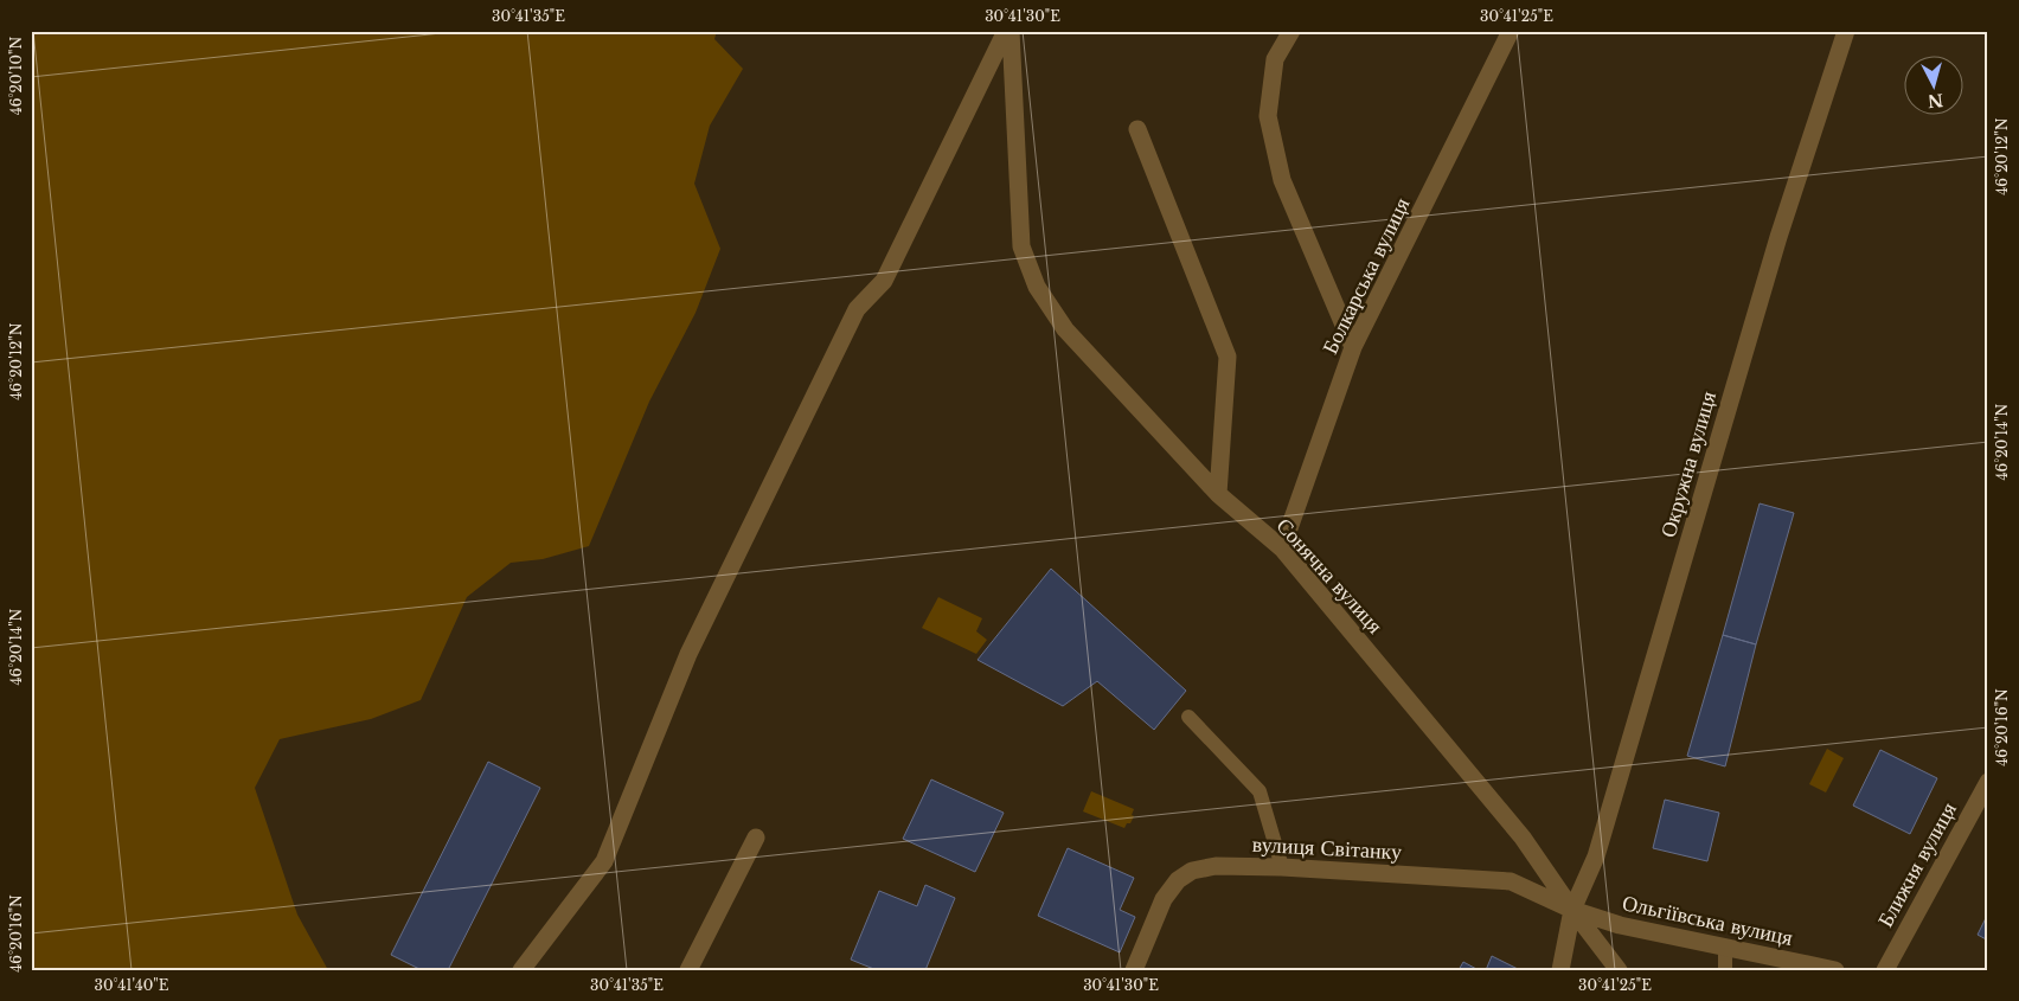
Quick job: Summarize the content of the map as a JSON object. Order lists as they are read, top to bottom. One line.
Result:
{"streets":{"street":["Болкарська вулиця","Окружна вулиця","Сонячна вулиця","вулиця Світанку","Ближня вулиця","Ольгіївська вулиця"]},"crossings":[["Болкарська вулиця","Сонячна вулиця"],["Окружна вулиця","Сонячна вулиця"],["Окружна вулиця","вулиця Світанку"],["Окружна вулиця","Ольгіївська вулиця"],["Сонячна вулиця","вулиця Світанку"],["Сонячна вулиця","Ольгіївська вулиця"],["вулиця Світанку","Ольгіївська вулиця"]],"north":"bottom","coordinates":["30°41'35\"E","30°41'30\"E","30°41'25\"E","46°20'10\"N","46°20'12\"N","46°20'14\"N","46°20'16\"N","30°41'40\"E"]}
